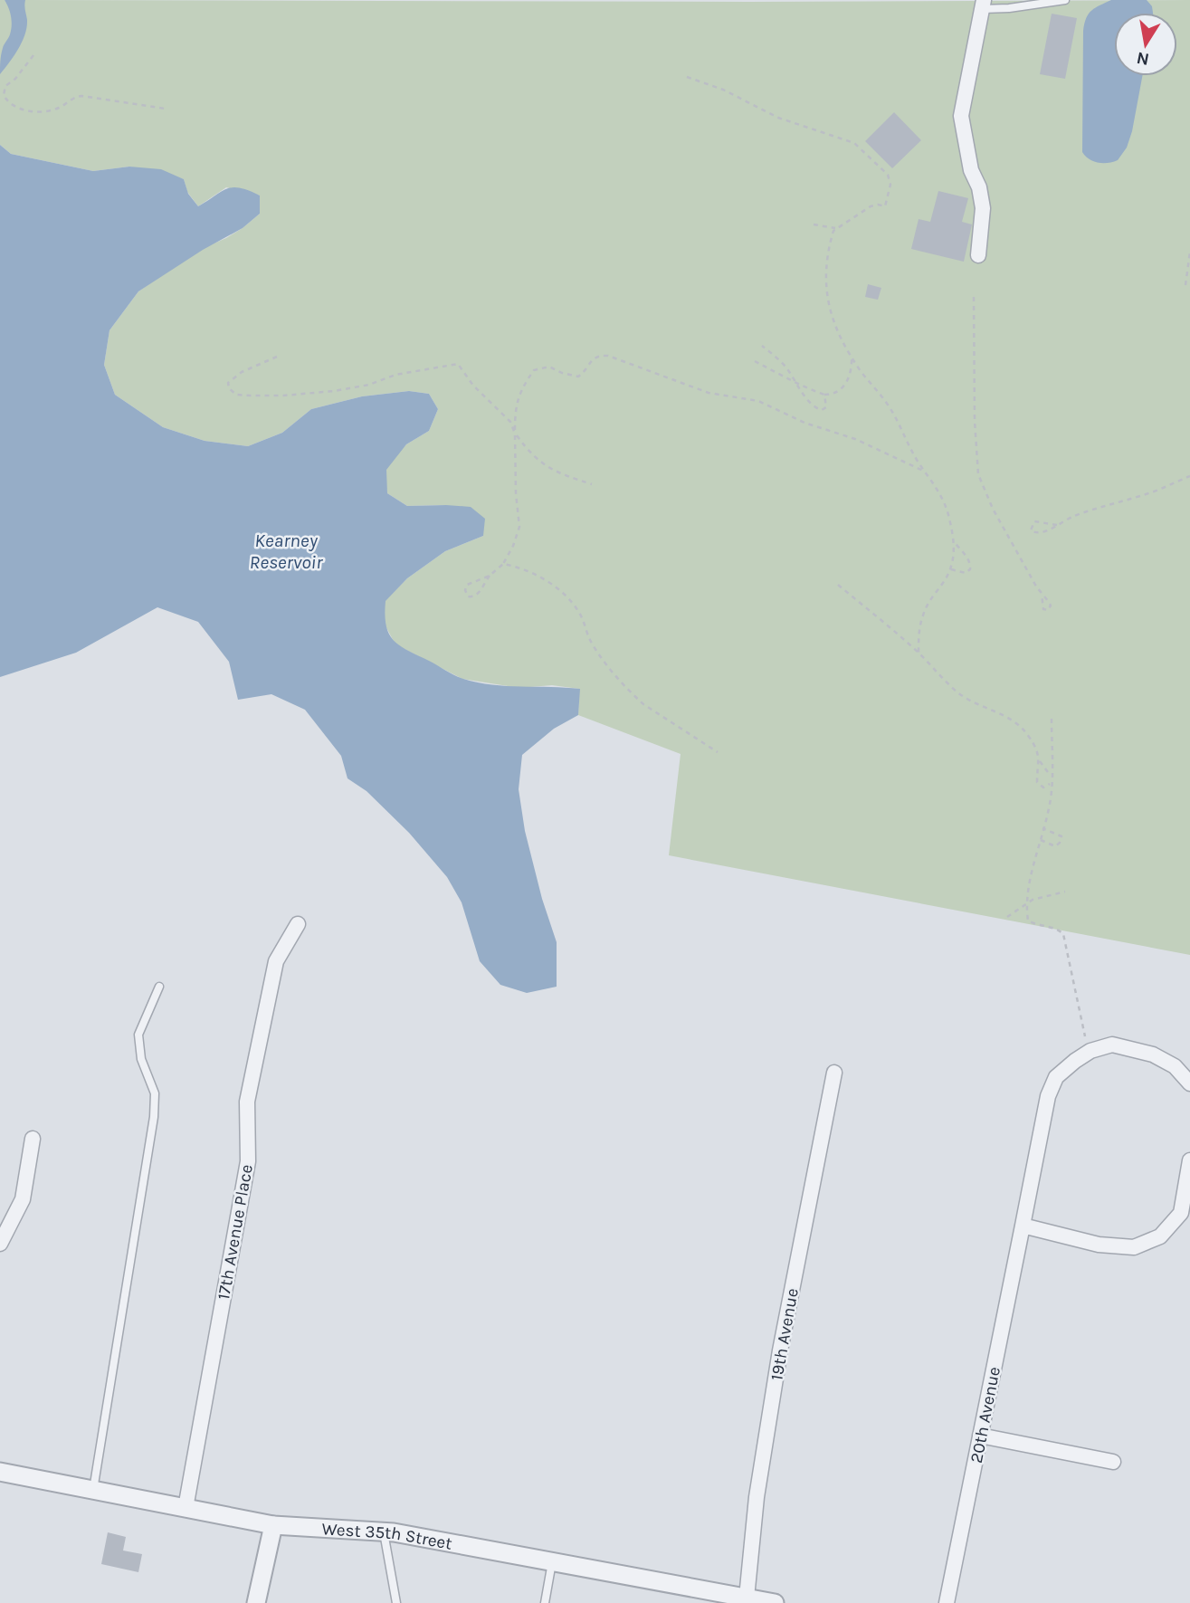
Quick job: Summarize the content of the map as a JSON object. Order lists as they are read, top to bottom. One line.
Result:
{"streets":{"street":["17th Avenue Place","19th Avenue","20th Avenue","West 35th Street"]},"crossings":[["17th Avenue Place","West 35th Street"],["19th Avenue","West 35th Street"]],"water":["Kearney Reservoir"],"north":"bottom"}
